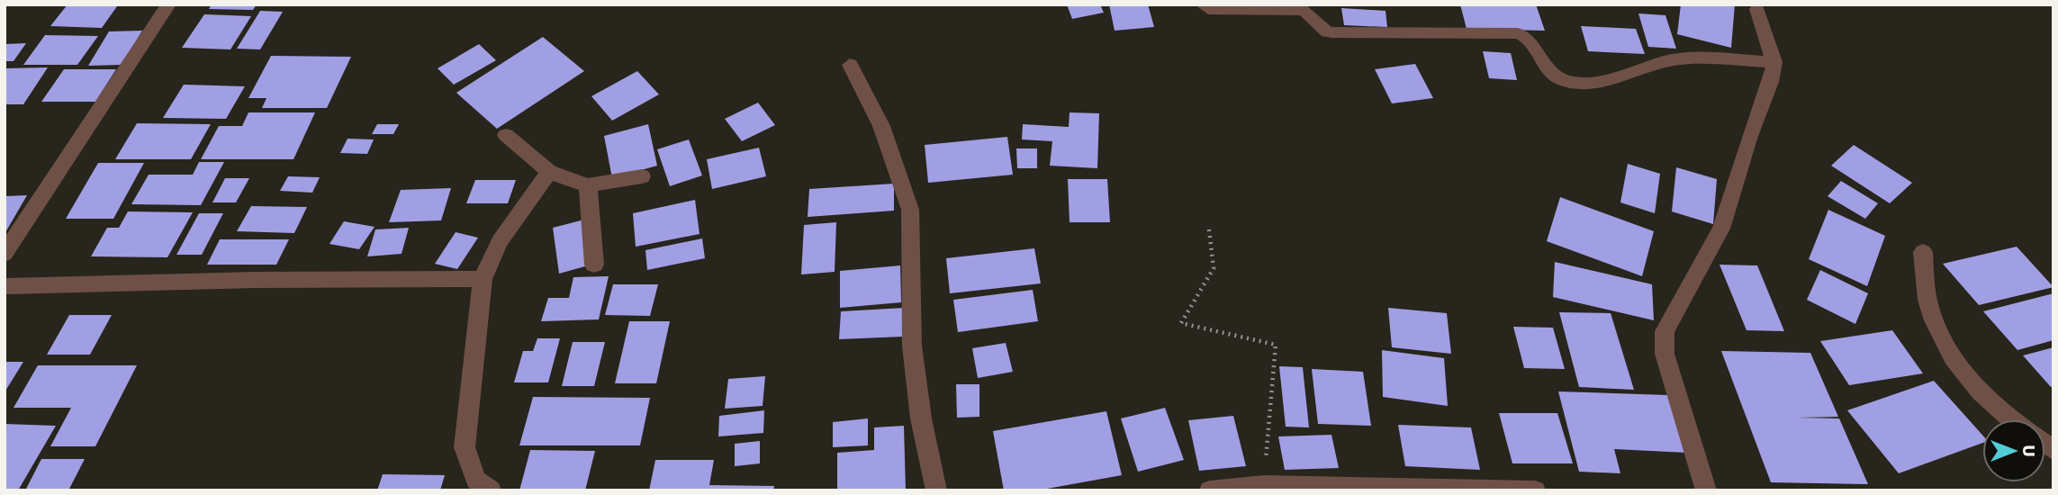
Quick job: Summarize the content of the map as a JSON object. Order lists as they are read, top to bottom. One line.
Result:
{"north":"right"}
